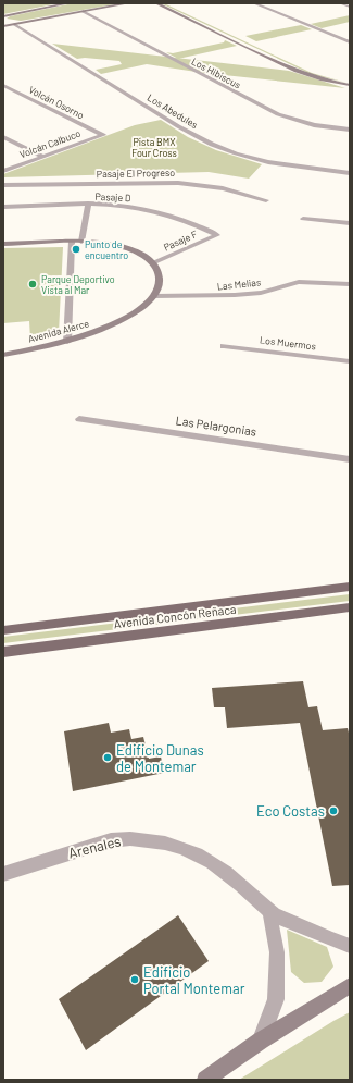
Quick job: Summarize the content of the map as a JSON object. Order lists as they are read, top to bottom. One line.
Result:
{"streets":{"main road":["Avenida Concón Reñaca"],"street":["Los Hibiscus","Volcán Osorno","Los Abedules","Volcán Calbuco","Pasaje El Progreso","Pasaje D","Pasaje F","Las Melias","Avenida Alerce","Los Muermos","Las Pelargonias","Arenales"]},"crossings":[["Volcán Osorno","Volcán Calbuco"],["Pasaje D","Pasaje F"],["Las Melias","Avenida Alerce"]],"parks":["Pista BMX Four Cross"],"places":["Punto de encuentro","Parque Deportivo Vista al Mar","Edificio Dunas de Montemar","Eco Costas","Edificio Portal Montemar"]}
